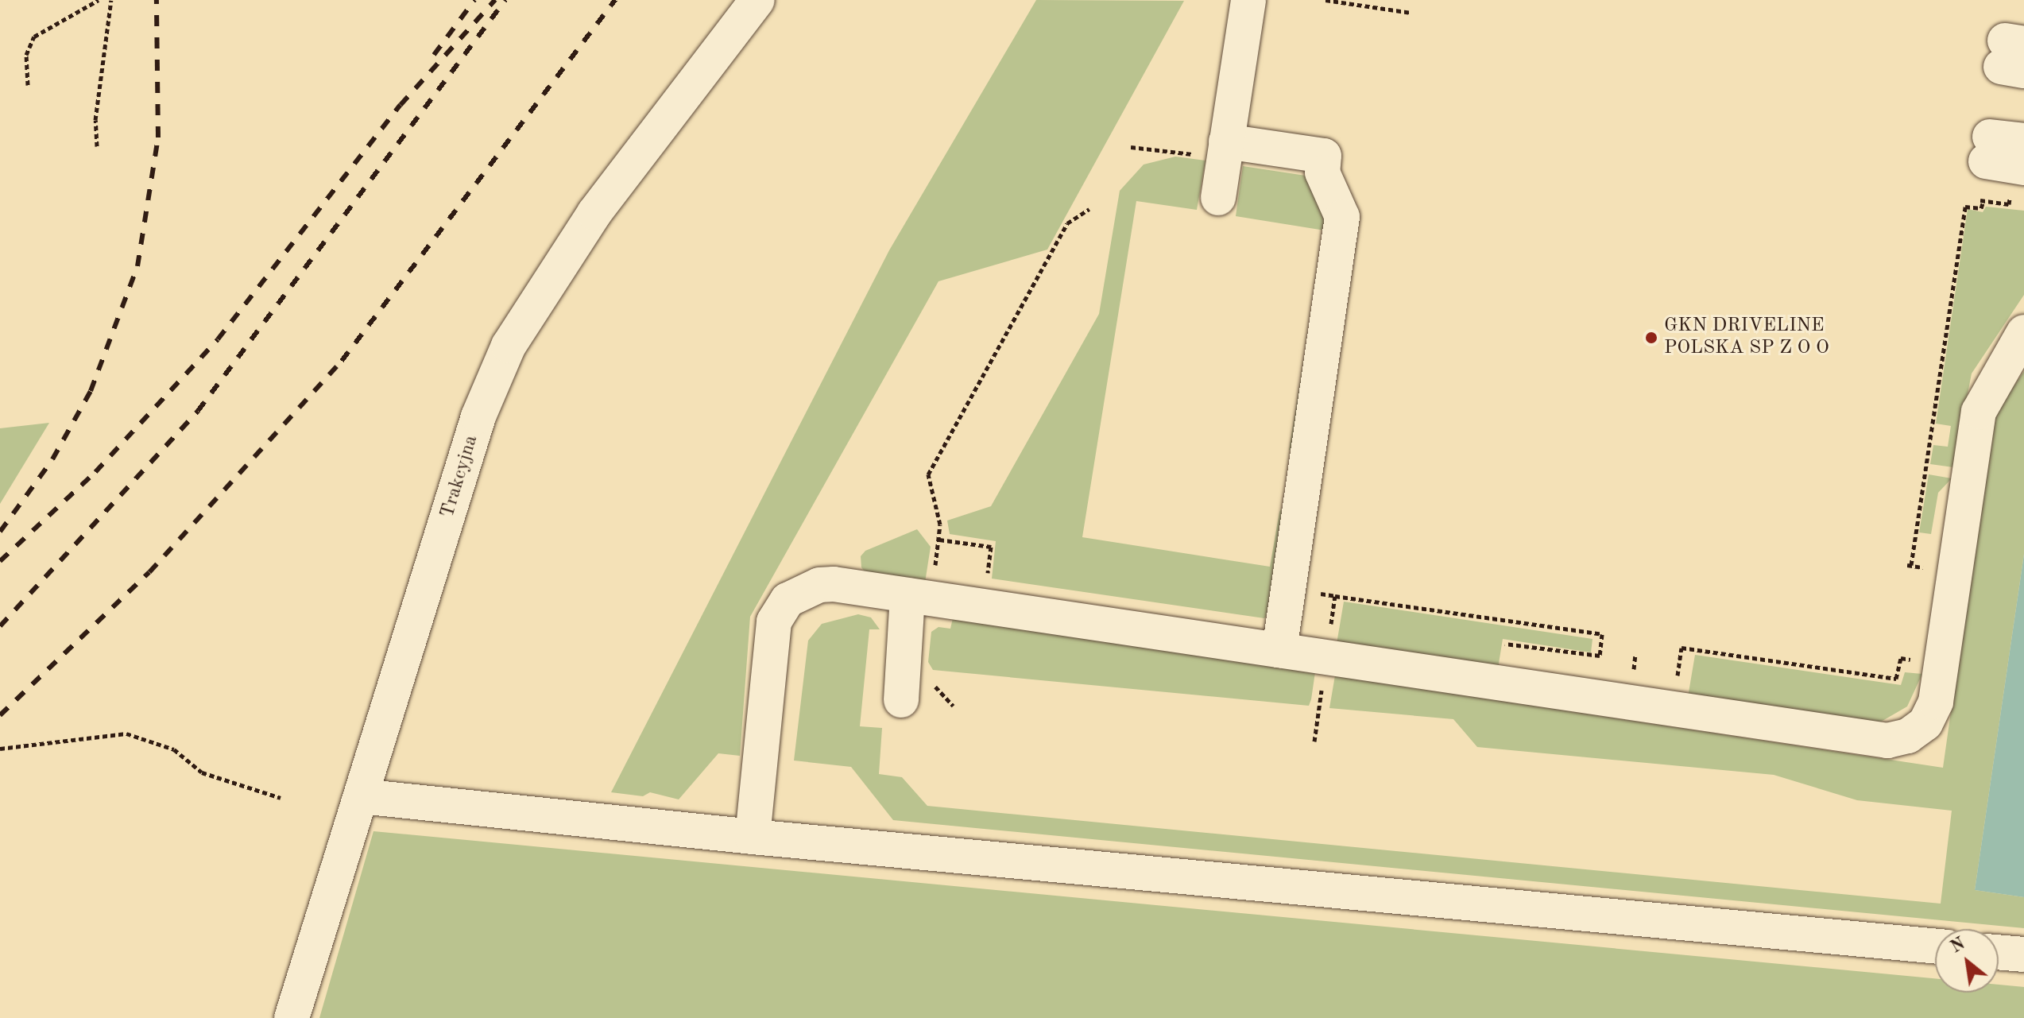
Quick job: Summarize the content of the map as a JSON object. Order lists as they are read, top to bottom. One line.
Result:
{"streets":{"street":["Trakcyjna"]},"places":["GKN DRIVELINE POLSKA SP Z O O"],"north":"top left"}
